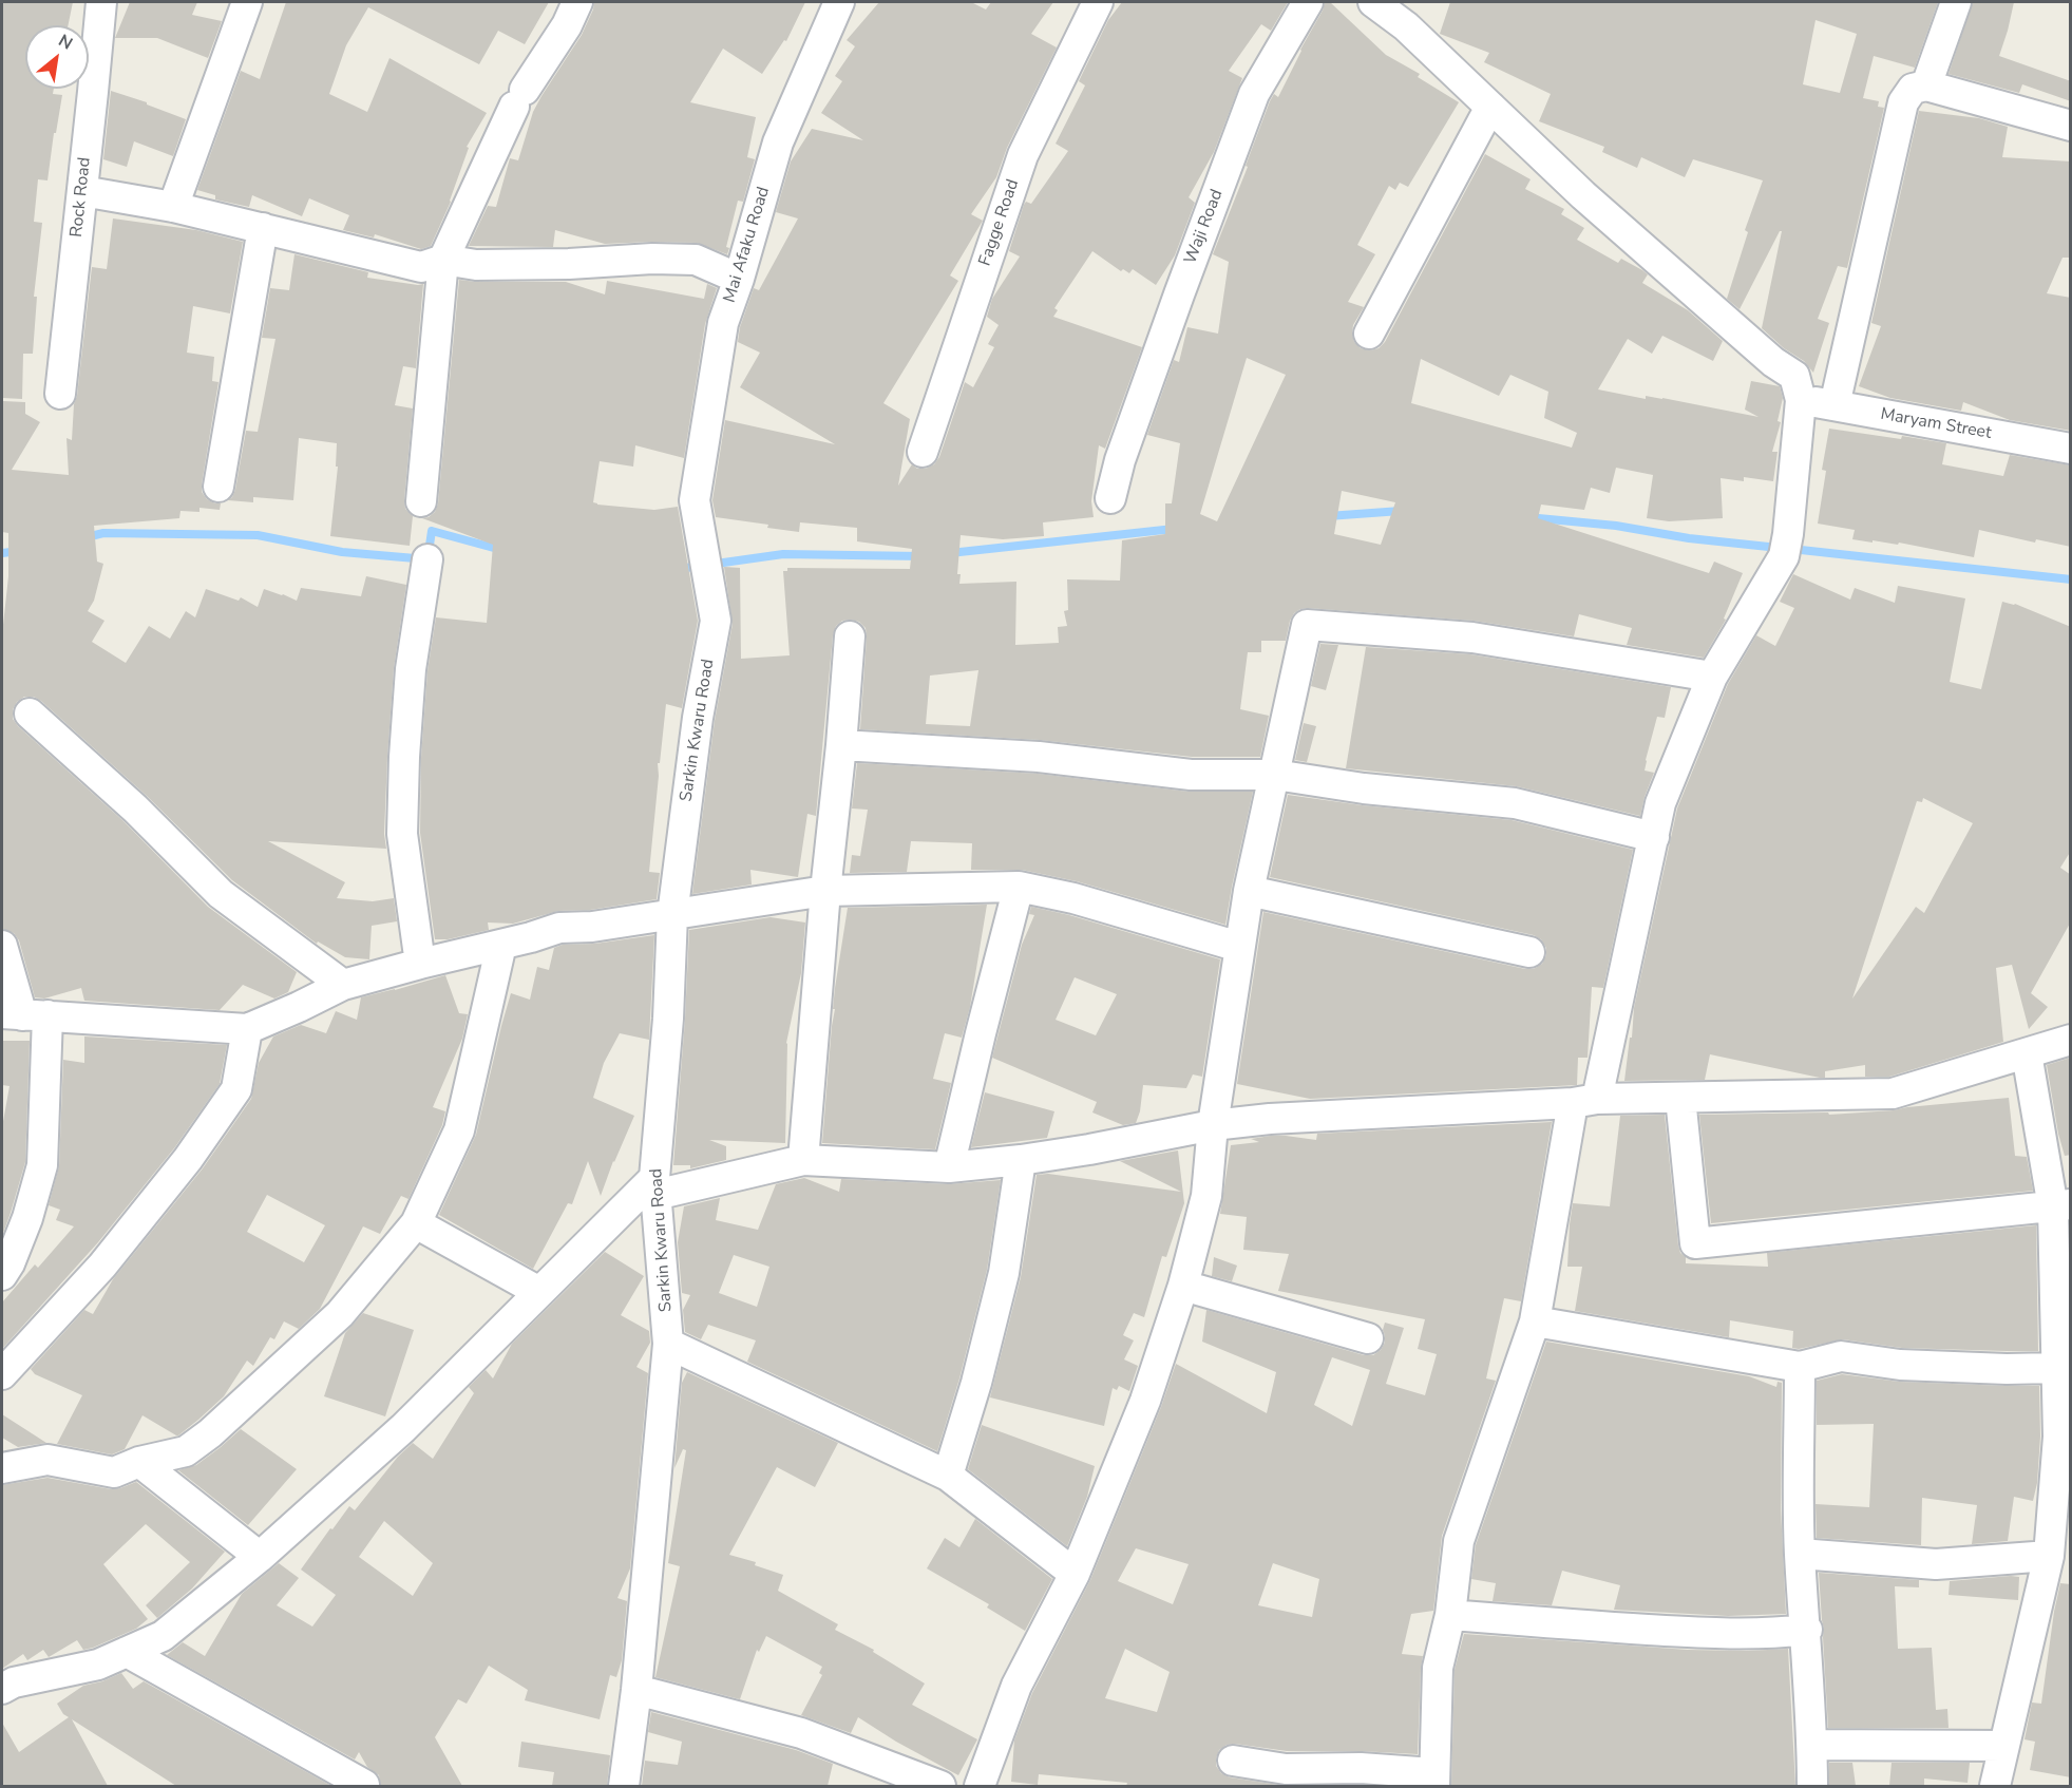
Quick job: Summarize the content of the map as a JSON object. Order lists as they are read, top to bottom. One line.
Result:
{"streets":{"street":["Rock Road","Fagge Road","Waji Road","Mai Afaku Road","Maryam Street","Sarkin Kwaru Road"]},"crossings":[["Mai Afaku Road","Sarkin Kwaru Road"]],"north":"top right"}
